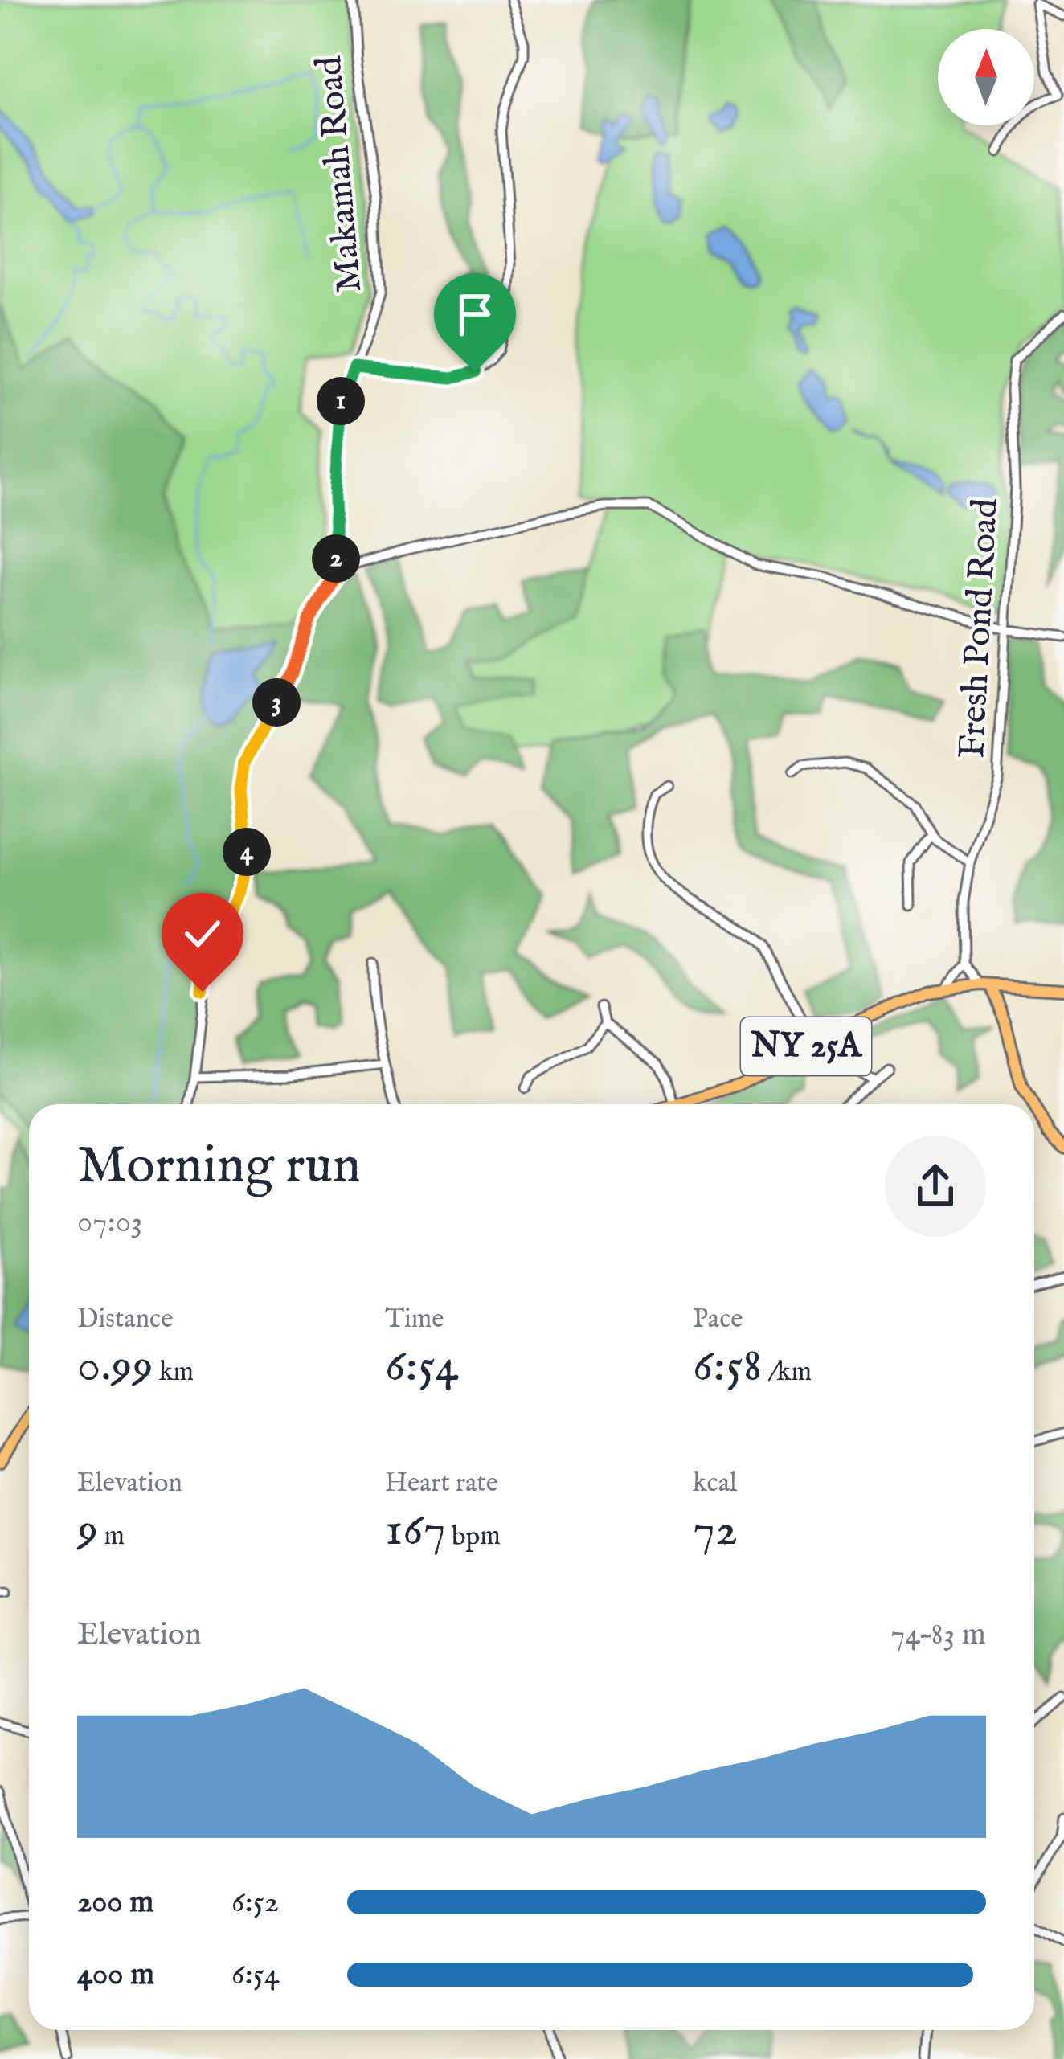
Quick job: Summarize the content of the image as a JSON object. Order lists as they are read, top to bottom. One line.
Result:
{"streets":{"main road":["NY 25A"],"street":["Makamah Road","Fresh Pond Road"]},"north":"top","page":{"pins":["1","2","3","4"],"heading":["Morning run","07:03"],"stats":[["Distance","0.99 km"],["Time","6:54"],["Pace","6:58 /km"],["Elevation","9 m"],["Heart rate","167 bpm"],["kcal","72"]],"chart":["Elevation","74–83 m"],"list":[{"name":"200 m","note":"6:52"},{"name":"400 m","note":"6:54"}]}}
